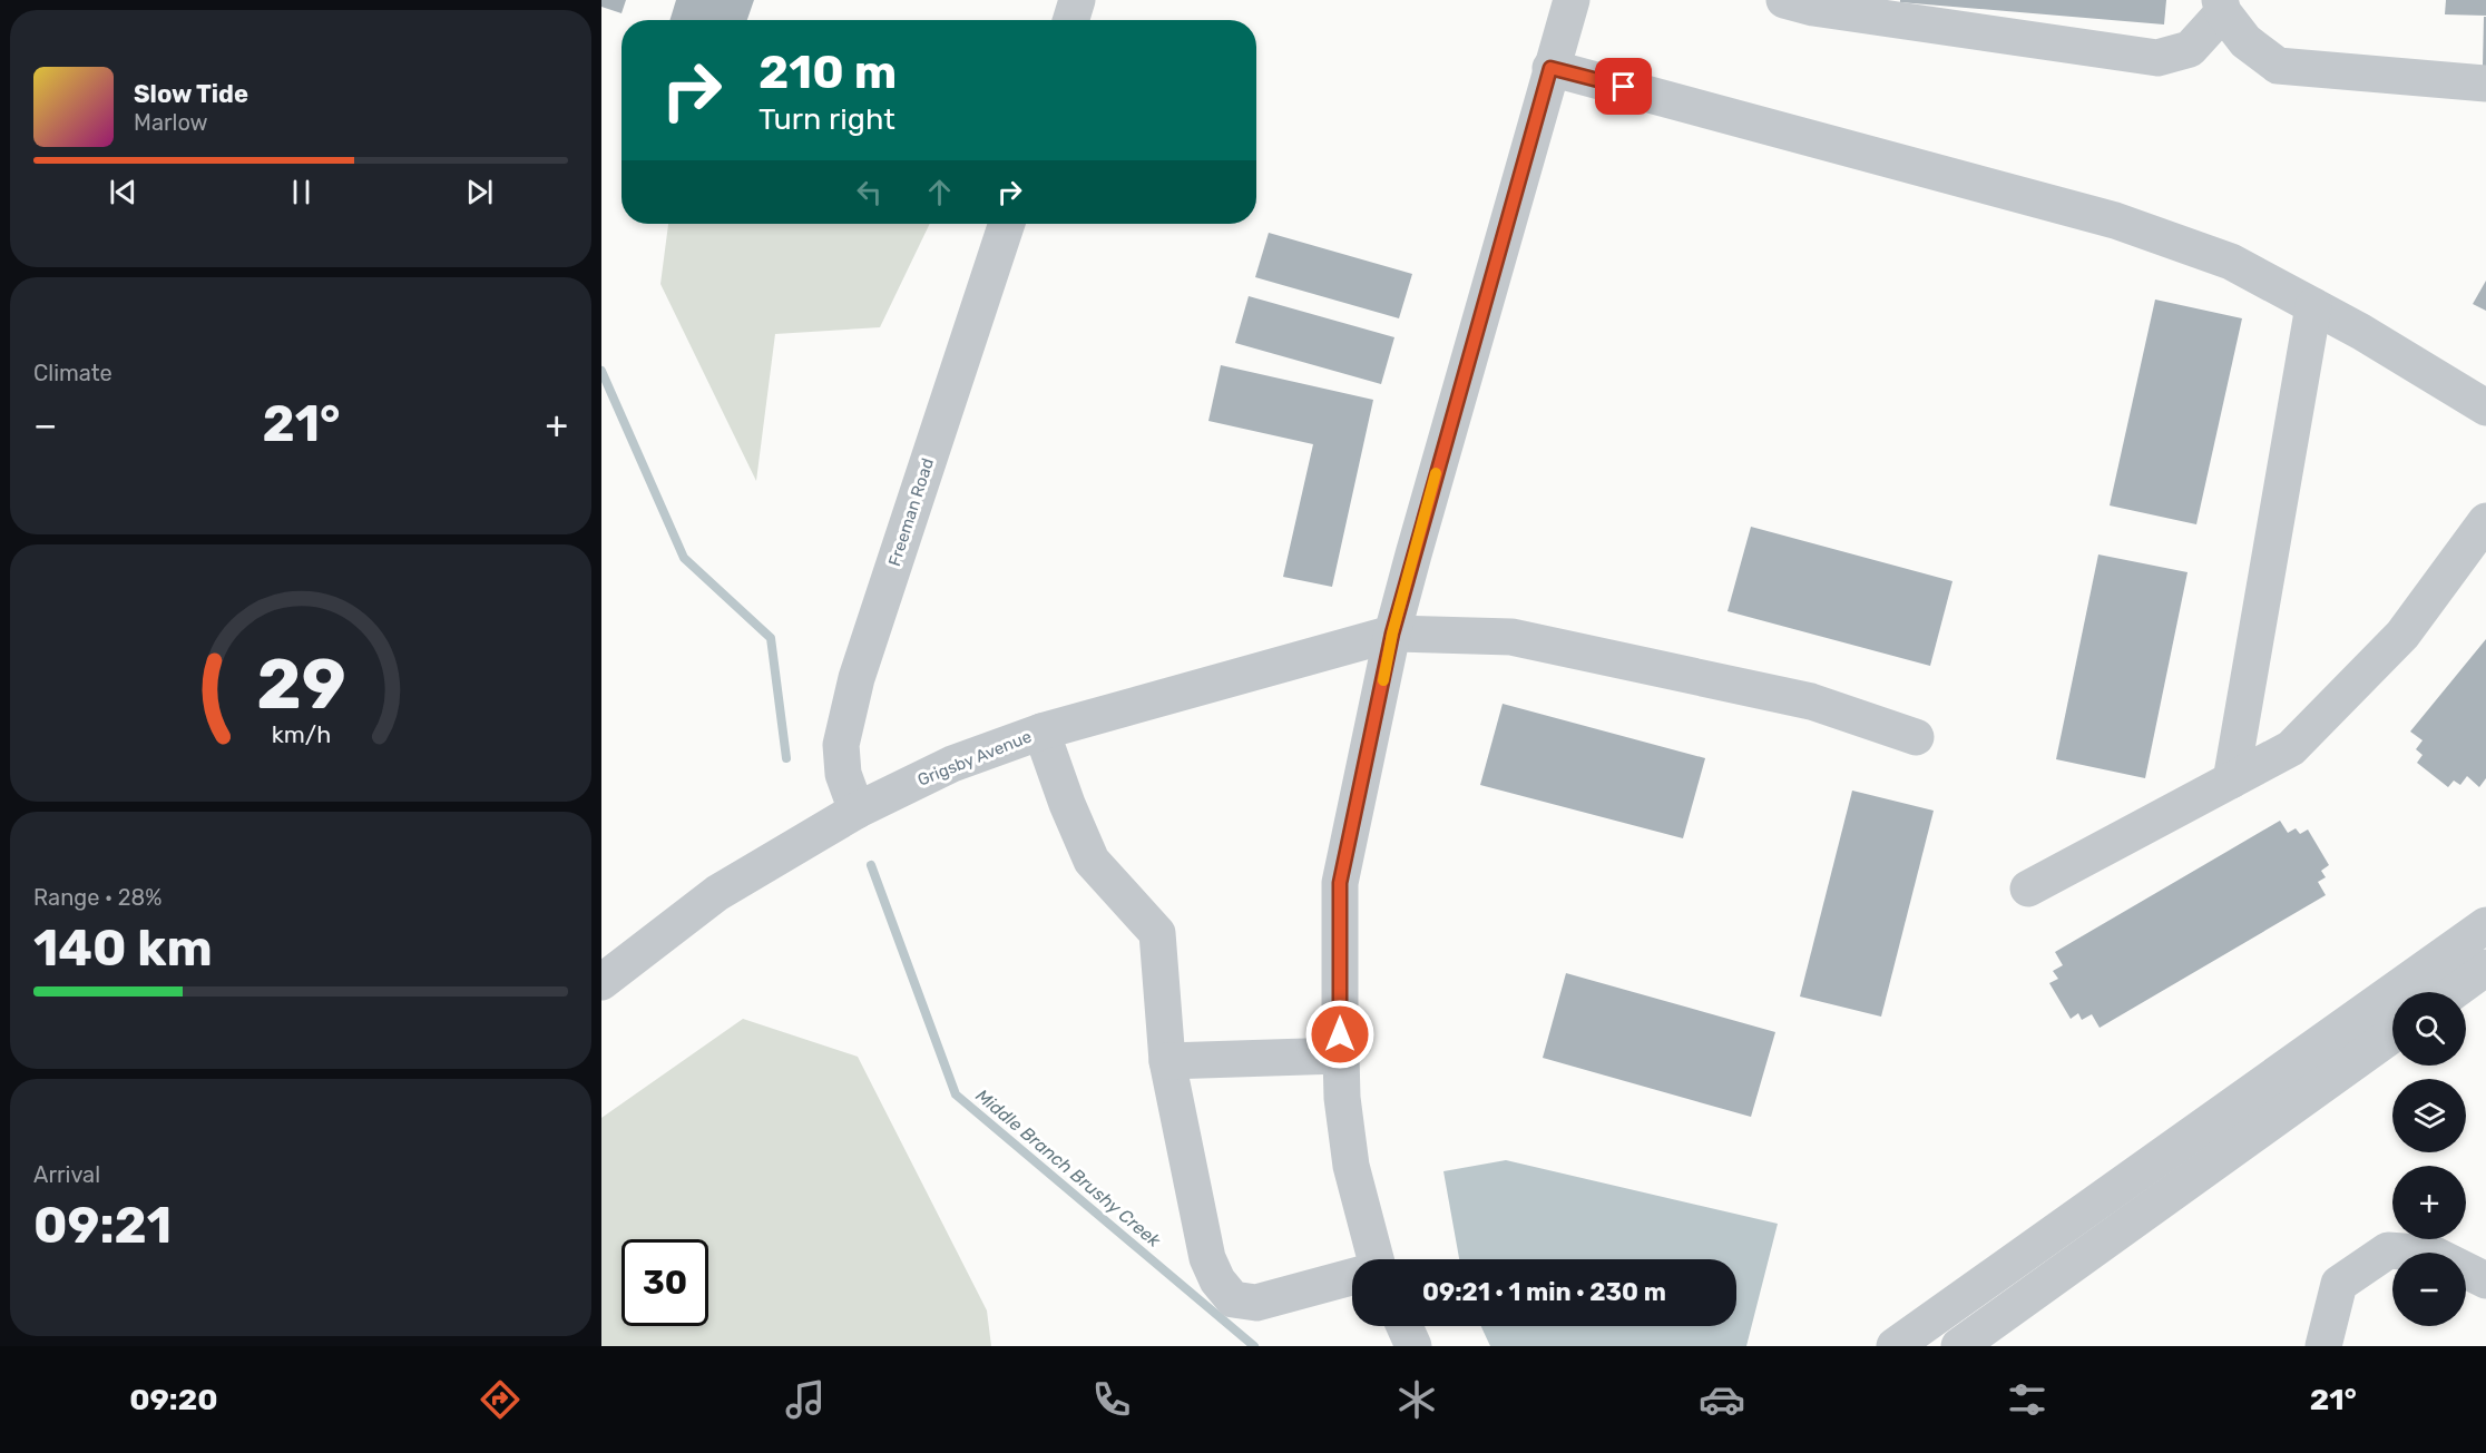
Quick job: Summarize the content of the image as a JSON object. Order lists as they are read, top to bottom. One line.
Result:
{"streets":{"street":["Freeman Road","Grigsby Avenue"]},"crossings":[["Freeman Road","Grigsby Avenue"]],"water":["Middle Branch Brushy Creek"],"page":{"turn":["210 m","Turn right"],"song":["Slow Tide","Marlow"],"tile":["Climate",["Range · 28%","140 km"],["Arrival","09:21"]],"heat":["−","21°","+"],"map_buttons":["+","−"],"limit":"30","trip":"09:21 · 1 min · 230 m","tabs":["09:20","21°"],"gauge":["29","km/h"]}}
